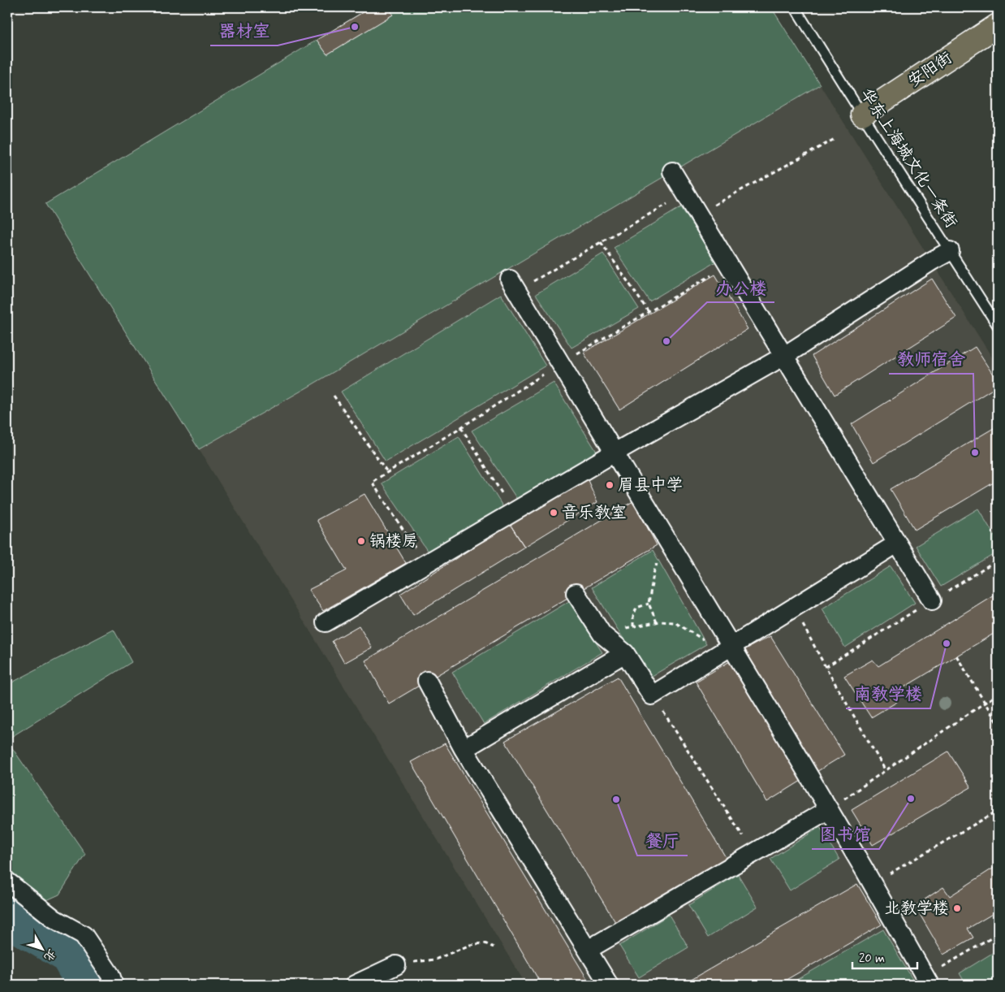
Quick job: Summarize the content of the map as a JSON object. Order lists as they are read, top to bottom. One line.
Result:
{"streets":{"main road":["安阳街"],"lane":["华东上海城文化一条街"]},"crossings":[["安阳街","华东上海城文化一条街"]],"places":["器材室","办公楼","教师宿舍","眉县中学","音乐教室","锅楼房","南教学楼","图书馆","餐厅","北教学楼"],"scale_bar":"20 m","north":"bottom right"}
